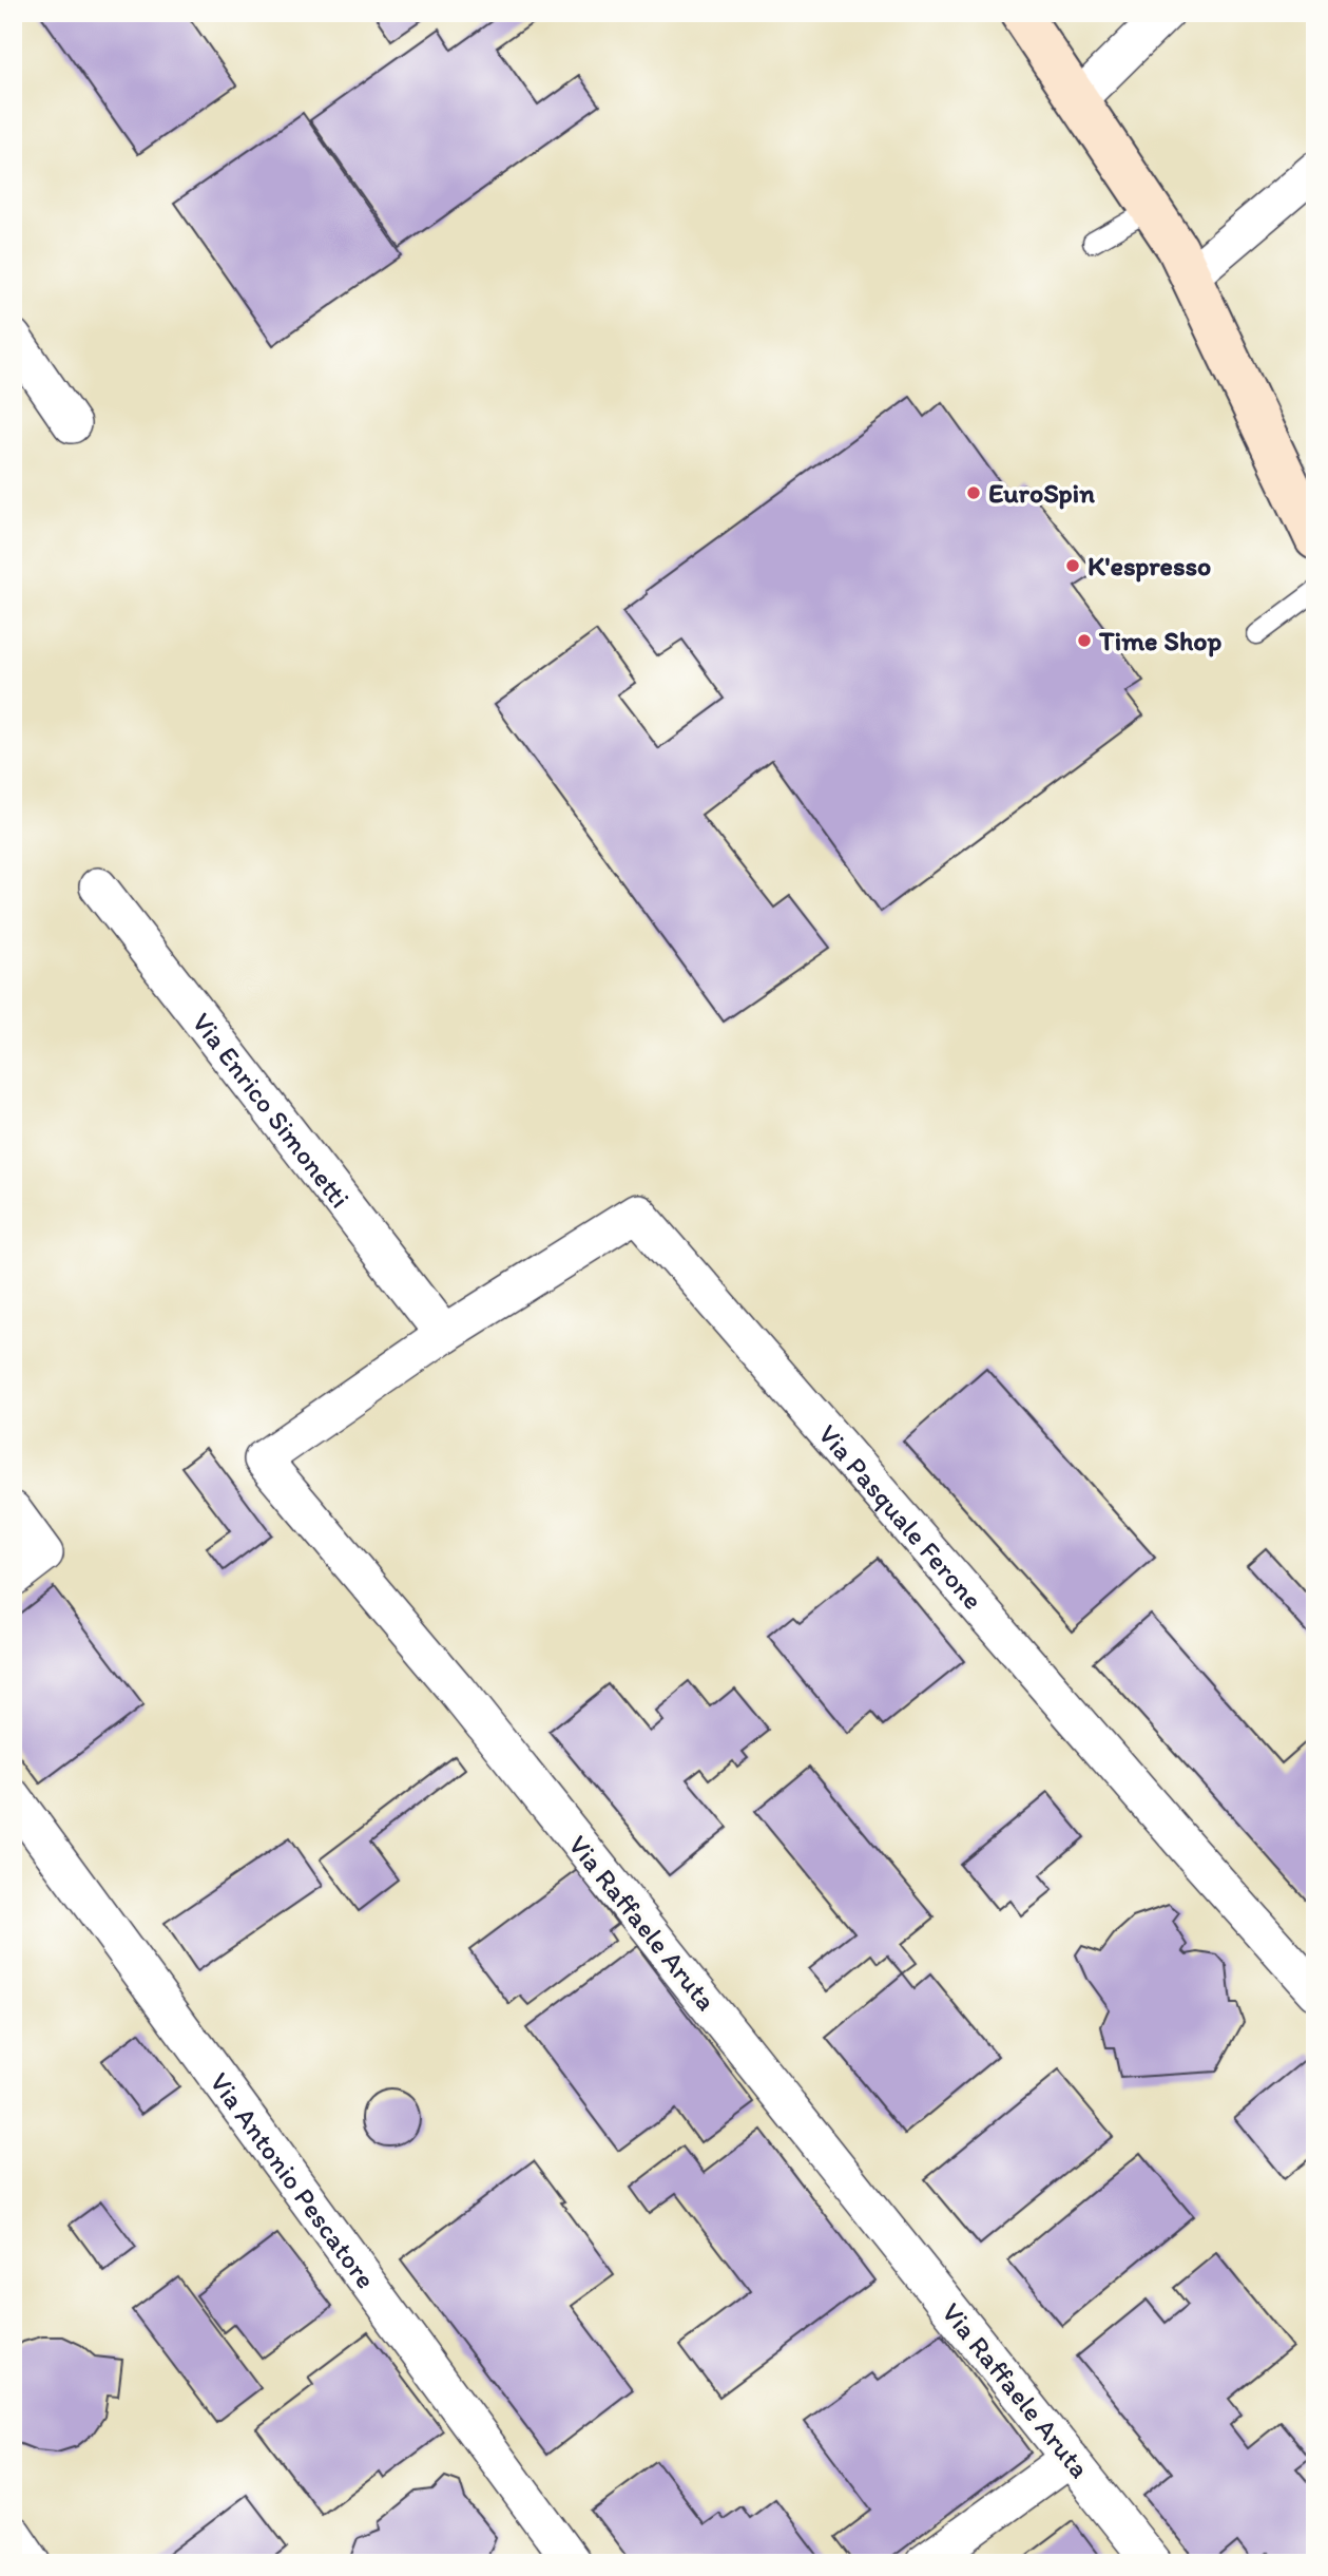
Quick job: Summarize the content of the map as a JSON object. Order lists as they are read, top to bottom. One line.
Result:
{"streets":{"street":["Via Enrico Simonetti","Via Pasquale Ferone","Via Raffaele Aruta","Via Antonio Pescatore"]},"crossings":[["Via Enrico Simonetti","Via Pasquale Ferone"],["Via Enrico Simonetti","Via Raffaele Aruta"],["Via Pasquale Ferone","Via Raffaele Aruta"]],"places":["EuroSpin","K'espresso","Time Shop"]}
